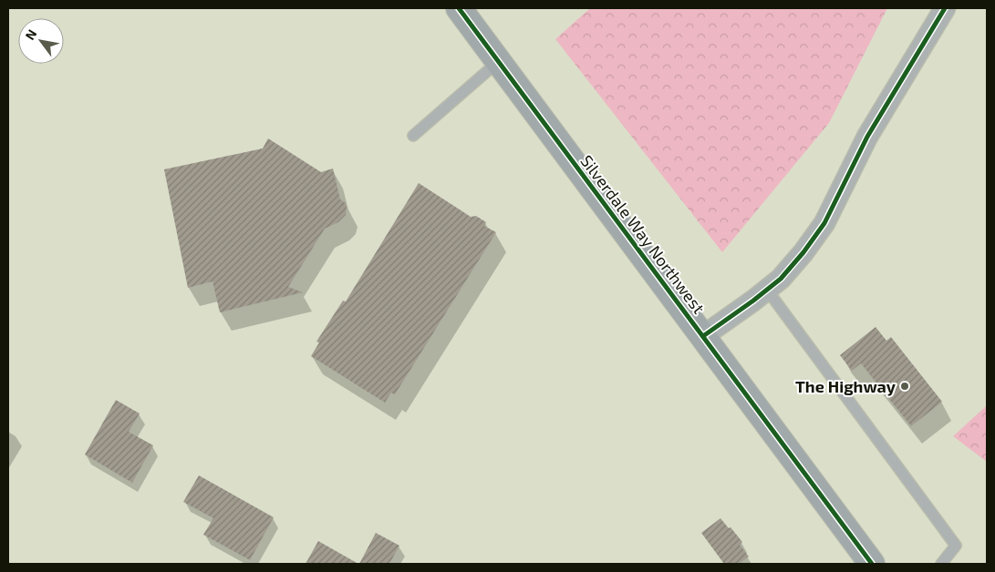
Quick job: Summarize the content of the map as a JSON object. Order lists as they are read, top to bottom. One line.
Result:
{"streets":{"main road":["Silverdale Way Northwest"]},"places":["The Highway"],"north":"top left"}
